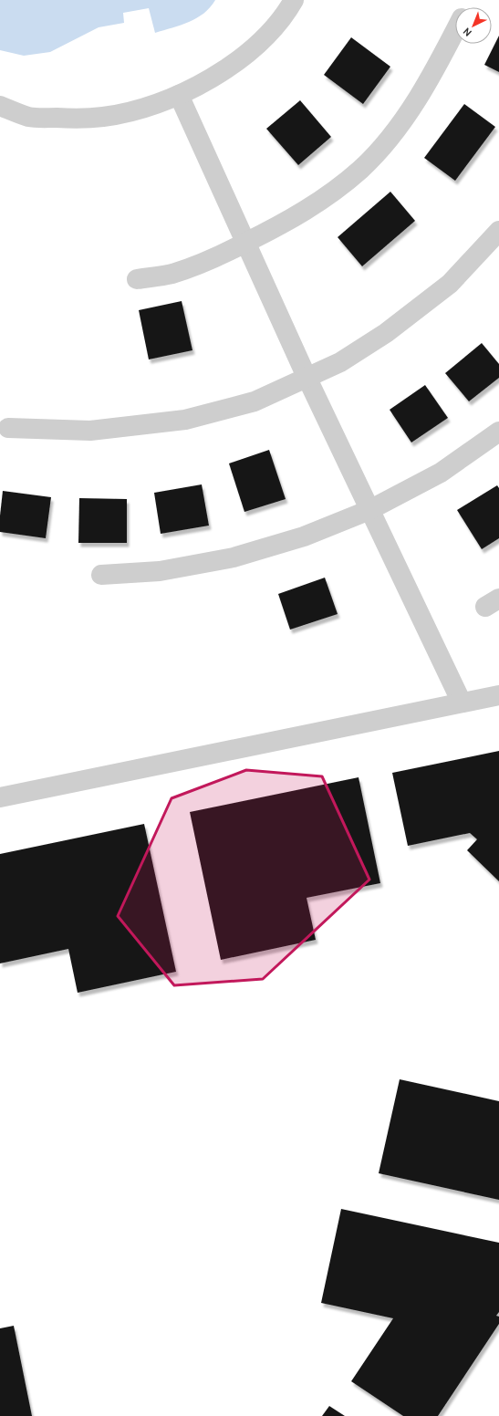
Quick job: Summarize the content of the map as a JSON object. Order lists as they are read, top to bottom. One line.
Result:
{"north":"bottom left"}
